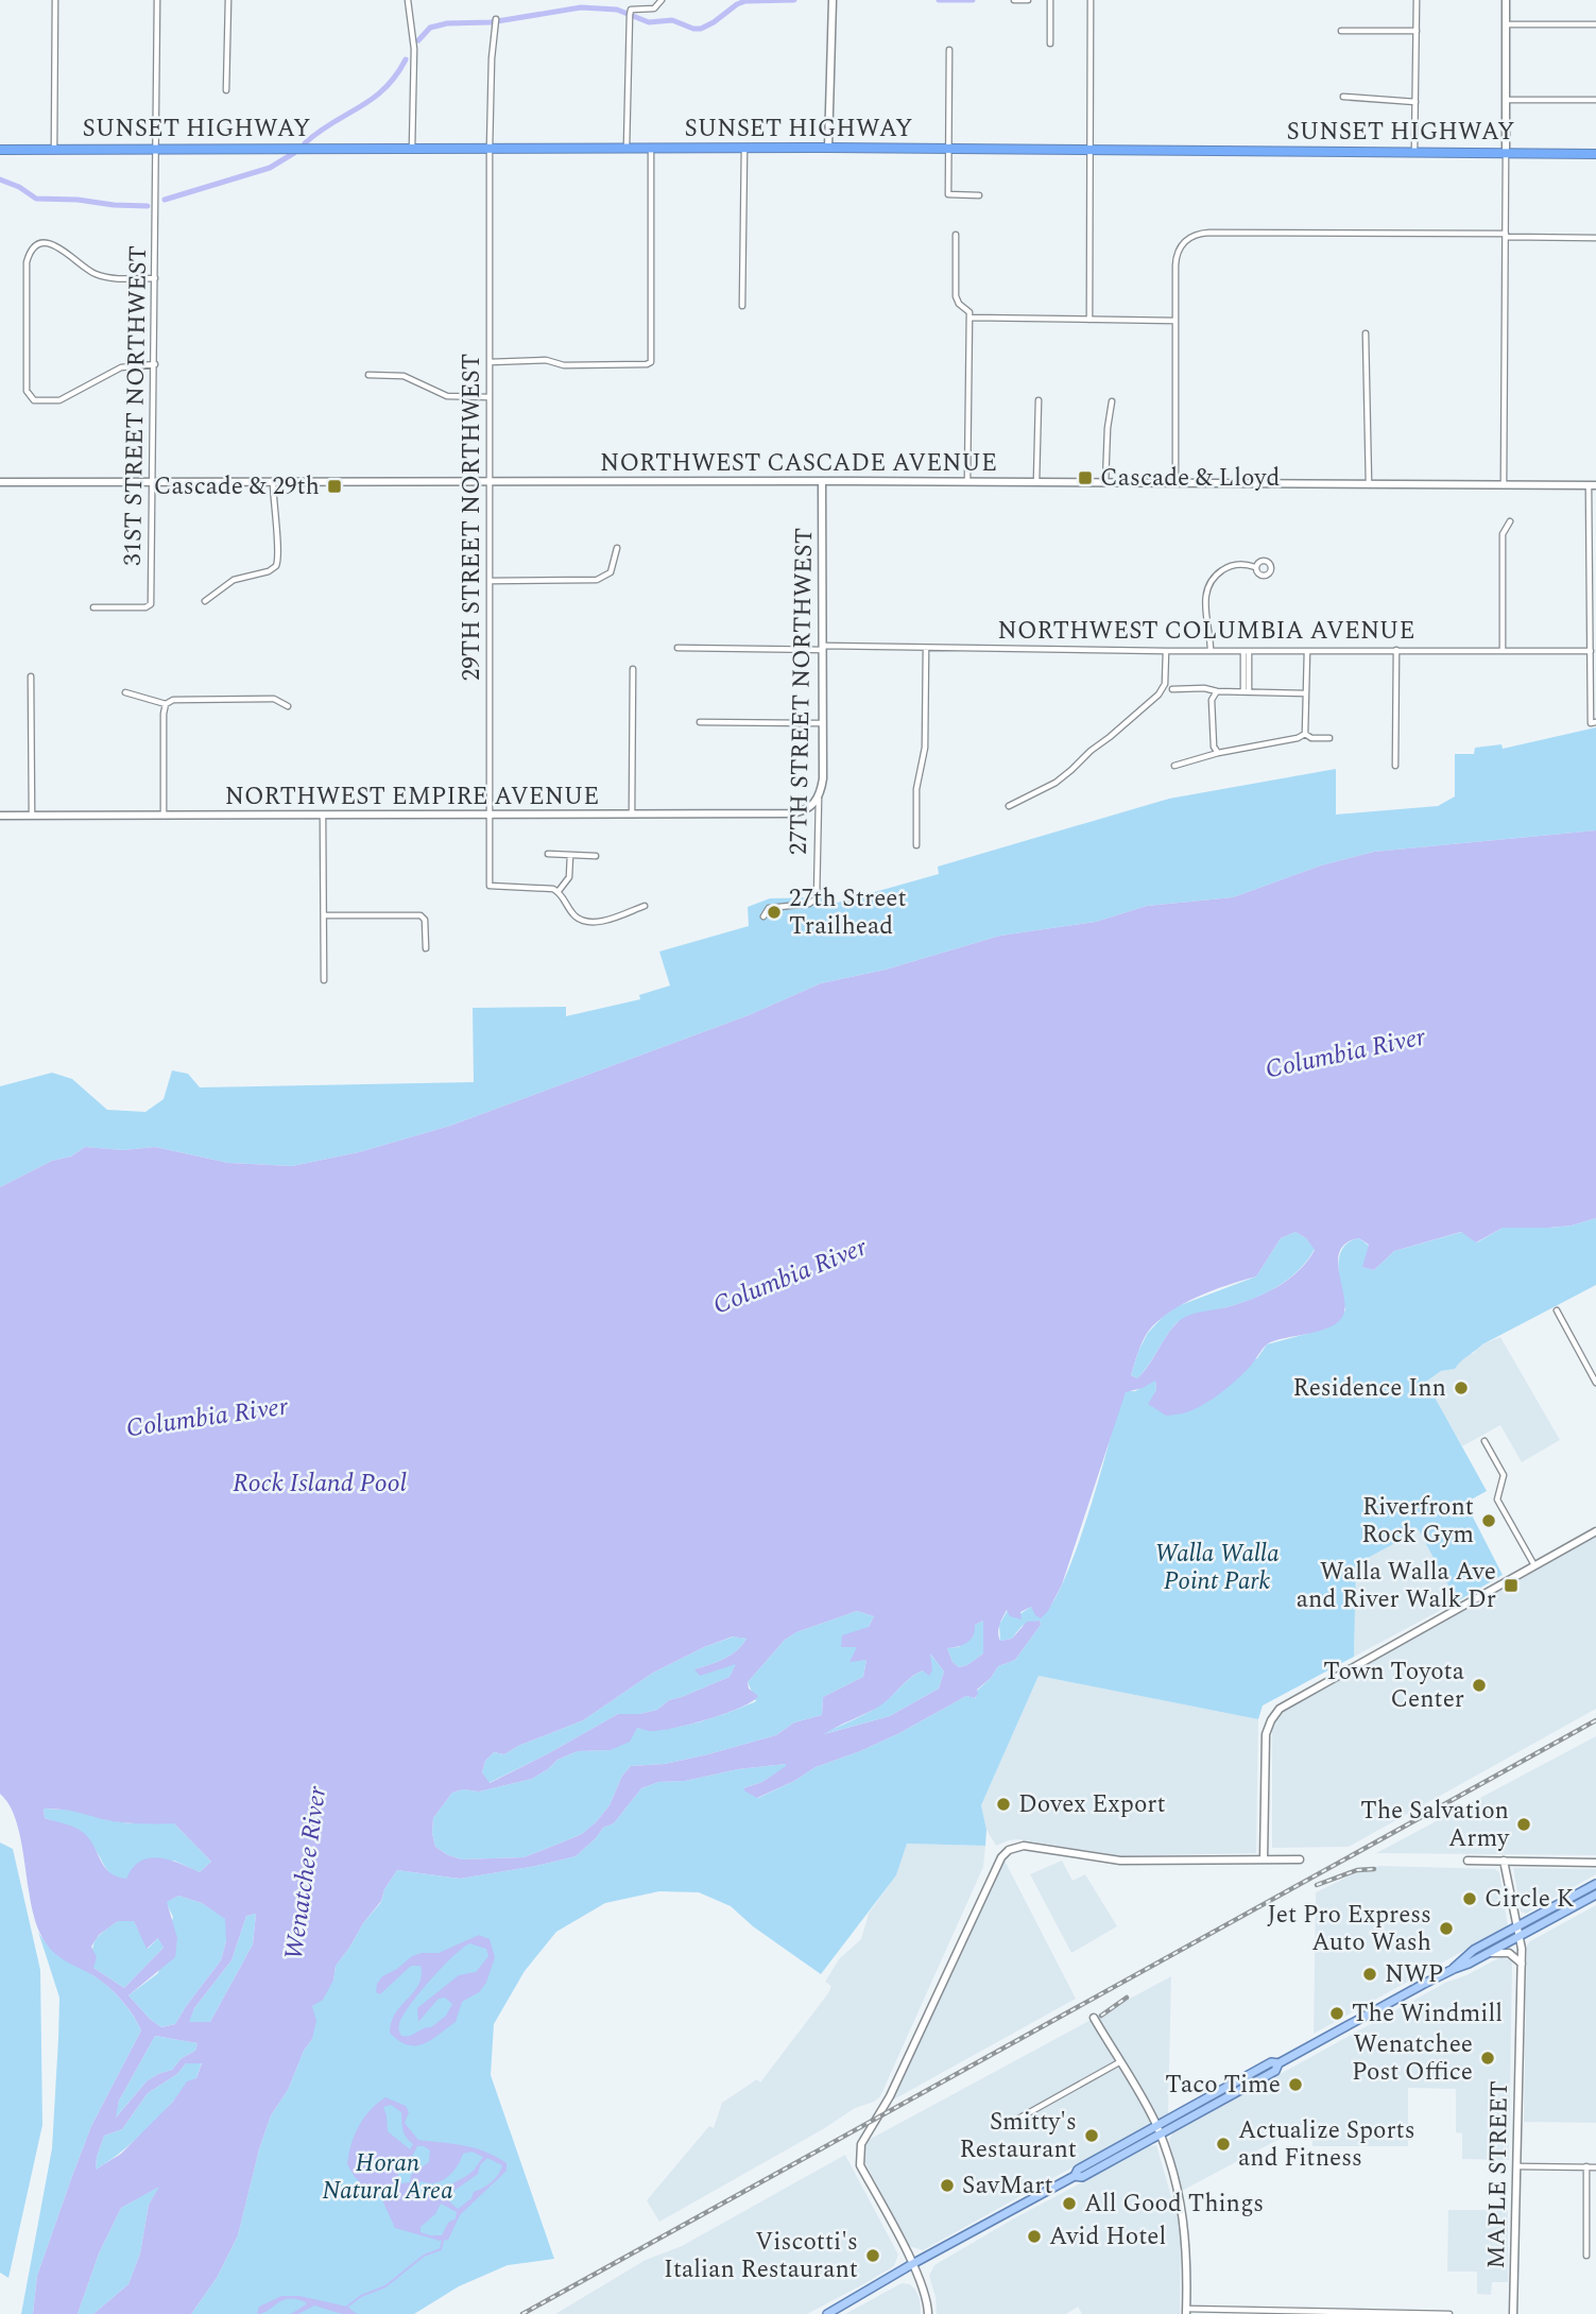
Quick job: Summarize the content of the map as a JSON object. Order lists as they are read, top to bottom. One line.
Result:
{"streets":{"highway":["SUNSET HIGHWAY"],"street":["31ST STREET NORTHWEST","NORTHWEST CASCADE AVENUE","29TH STREET NORTHWEST","NORTHWEST COLUMBIA AVENUE","27TH STREET NORTHWEST","NORTHWEST EMPIRE AVENUE","MAPLE STREET"]},"crossings":[["SUNSET HIGHWAY","31ST STREET NORTHWEST"],["SUNSET HIGHWAY","29TH STREET NORTHWEST"],["31ST STREET NORTHWEST","NORTHWEST CASCADE AVENUE"],["NORTHWEST CASCADE AVENUE","29TH STREET NORTHWEST"],["NORTHWEST CASCADE AVENUE","27TH STREET NORTHWEST"],["29TH STREET NORTHWEST","NORTHWEST EMPIRE AVENUE"],["NORTHWEST COLUMBIA AVENUE","27TH STREET NORTHWEST"],["27TH STREET NORTHWEST","NORTHWEST EMPIRE AVENUE"]],"water":["Columbia River","Rock Island Pool","Wenatchee River"],"parks":["Walla Walla Point Park","Horan Natural Area"],"places":{"transit":["Cascade & Lloyd","Cascade & 29th","Walla Walla Ave and River Walk Dr"],"other":["27th Street Trailhead","Residence Inn","Riverfront Rock Gym","Town Toyota Center","Dovex Export","The Salvation Army","Circle K","Jet Pro Express Auto Wash","NWP","The Windmill","Wenatchee Post Office","Taco Time","Smitty's Restaurant","Actualize Sports and Fitness","SavMart","All Good Things","Avid Hotel","Viscotti's Italian Restaurant"]}}
